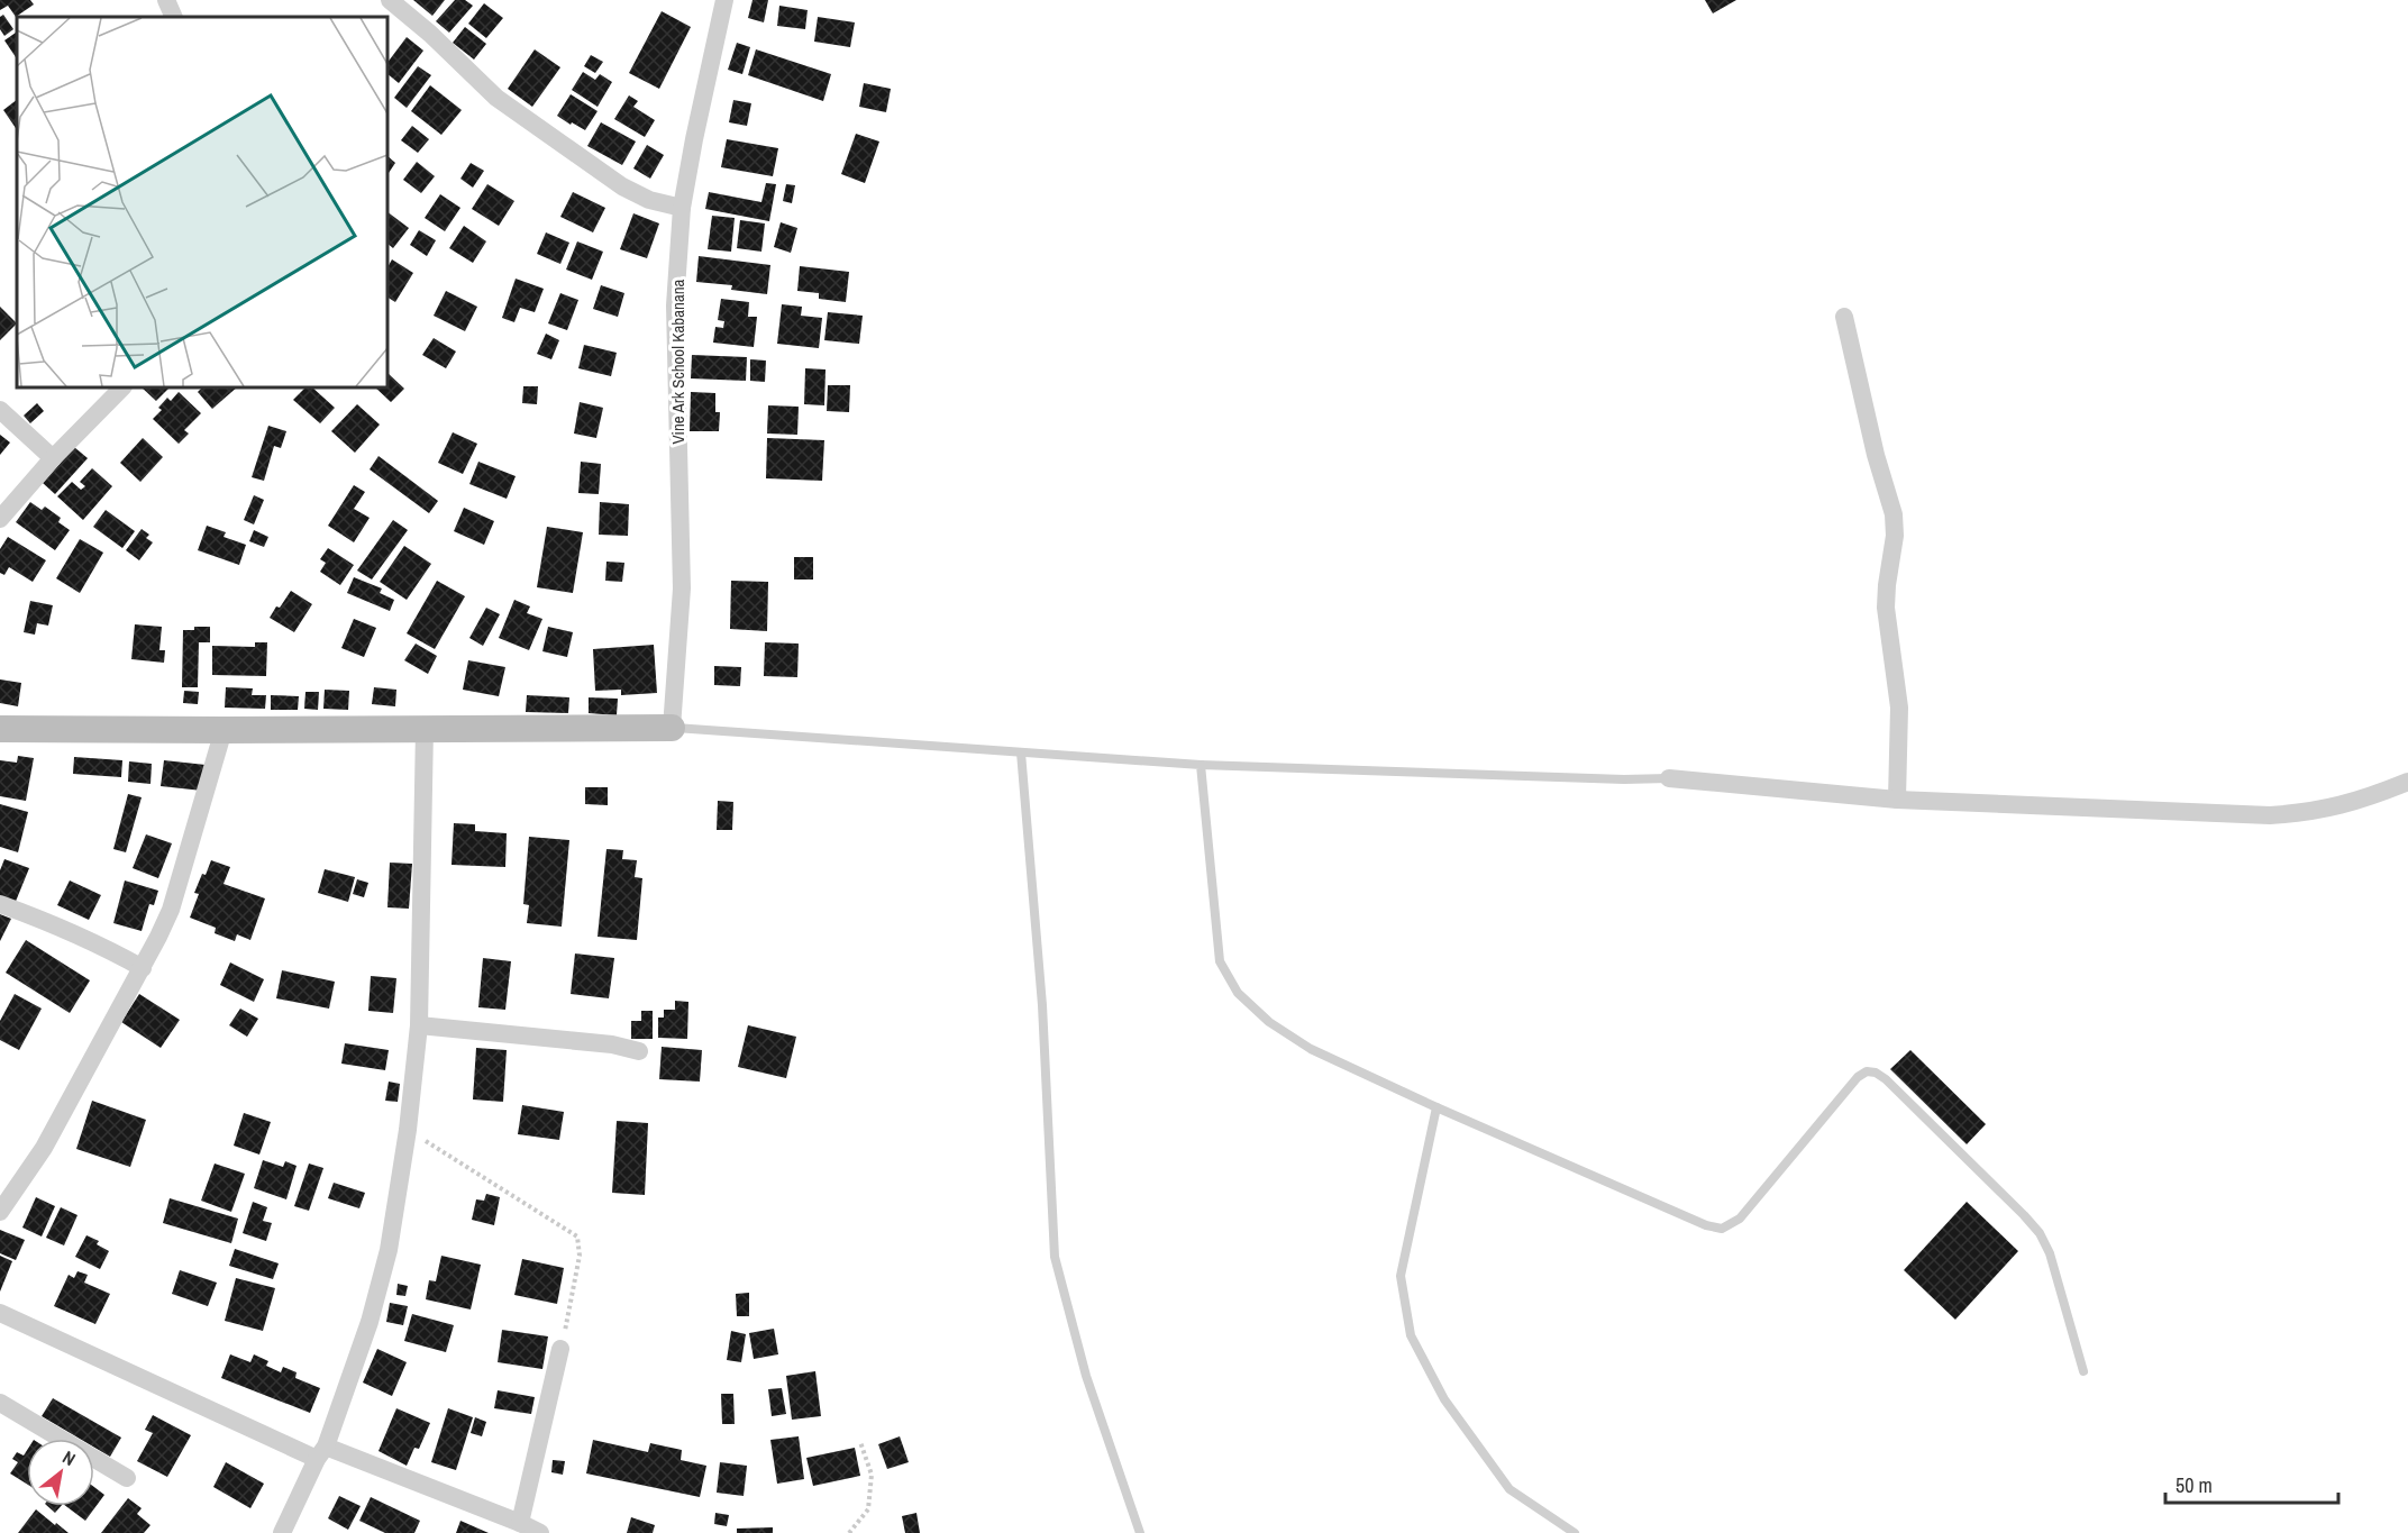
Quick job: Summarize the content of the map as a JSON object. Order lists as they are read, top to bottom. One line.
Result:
{"streets":{"street":["Vine Ark School Kabanana"]},"scale_bar":"50 m","north":"top right"}
